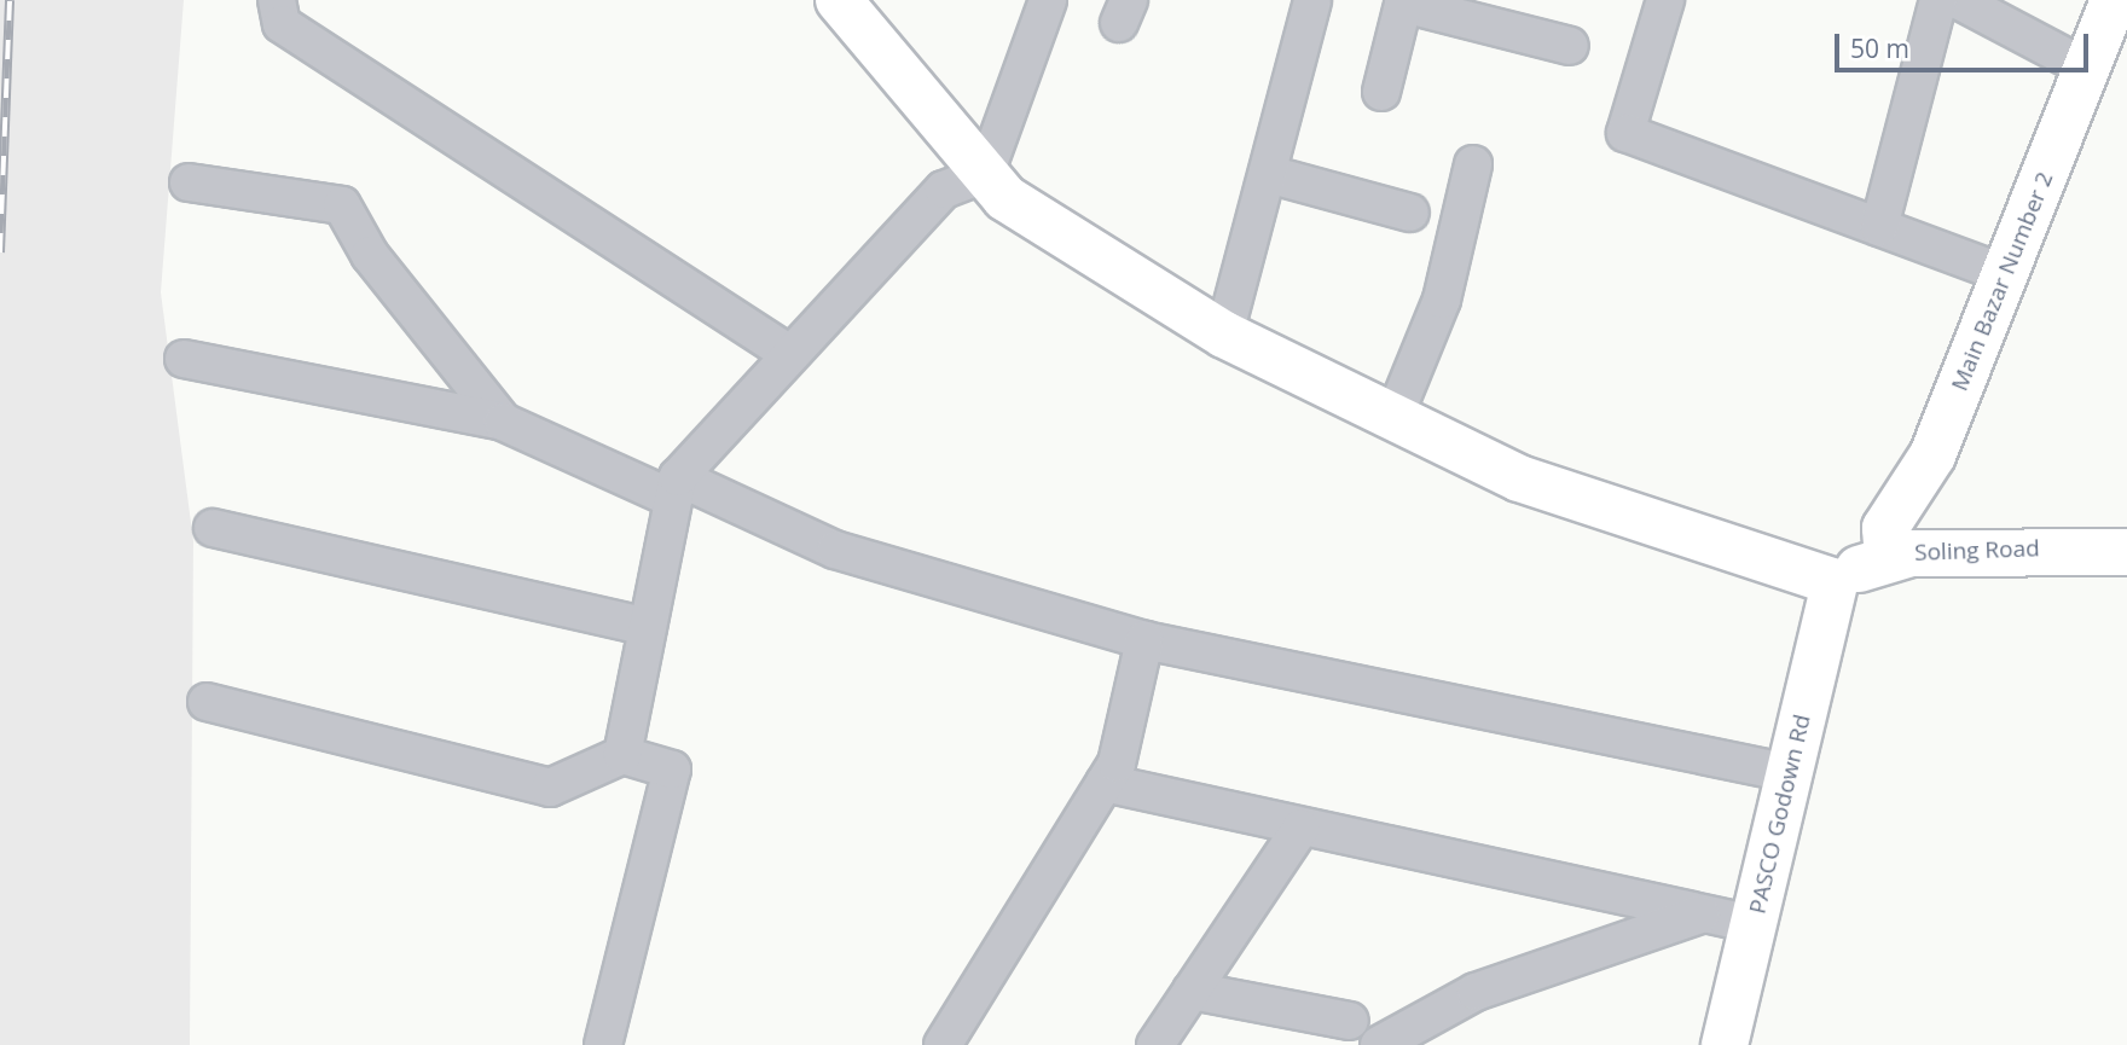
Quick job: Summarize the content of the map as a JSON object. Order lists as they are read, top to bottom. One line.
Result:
{"streets":{"street":["Main Bazar Number 2","Soling Road","PASCO Godown Rd"]},"crossings":[["Main Bazar Number 2","Soling Road"],["Soling Road","PASCO Godown Rd"]],"scale_bar":"50 m"}
